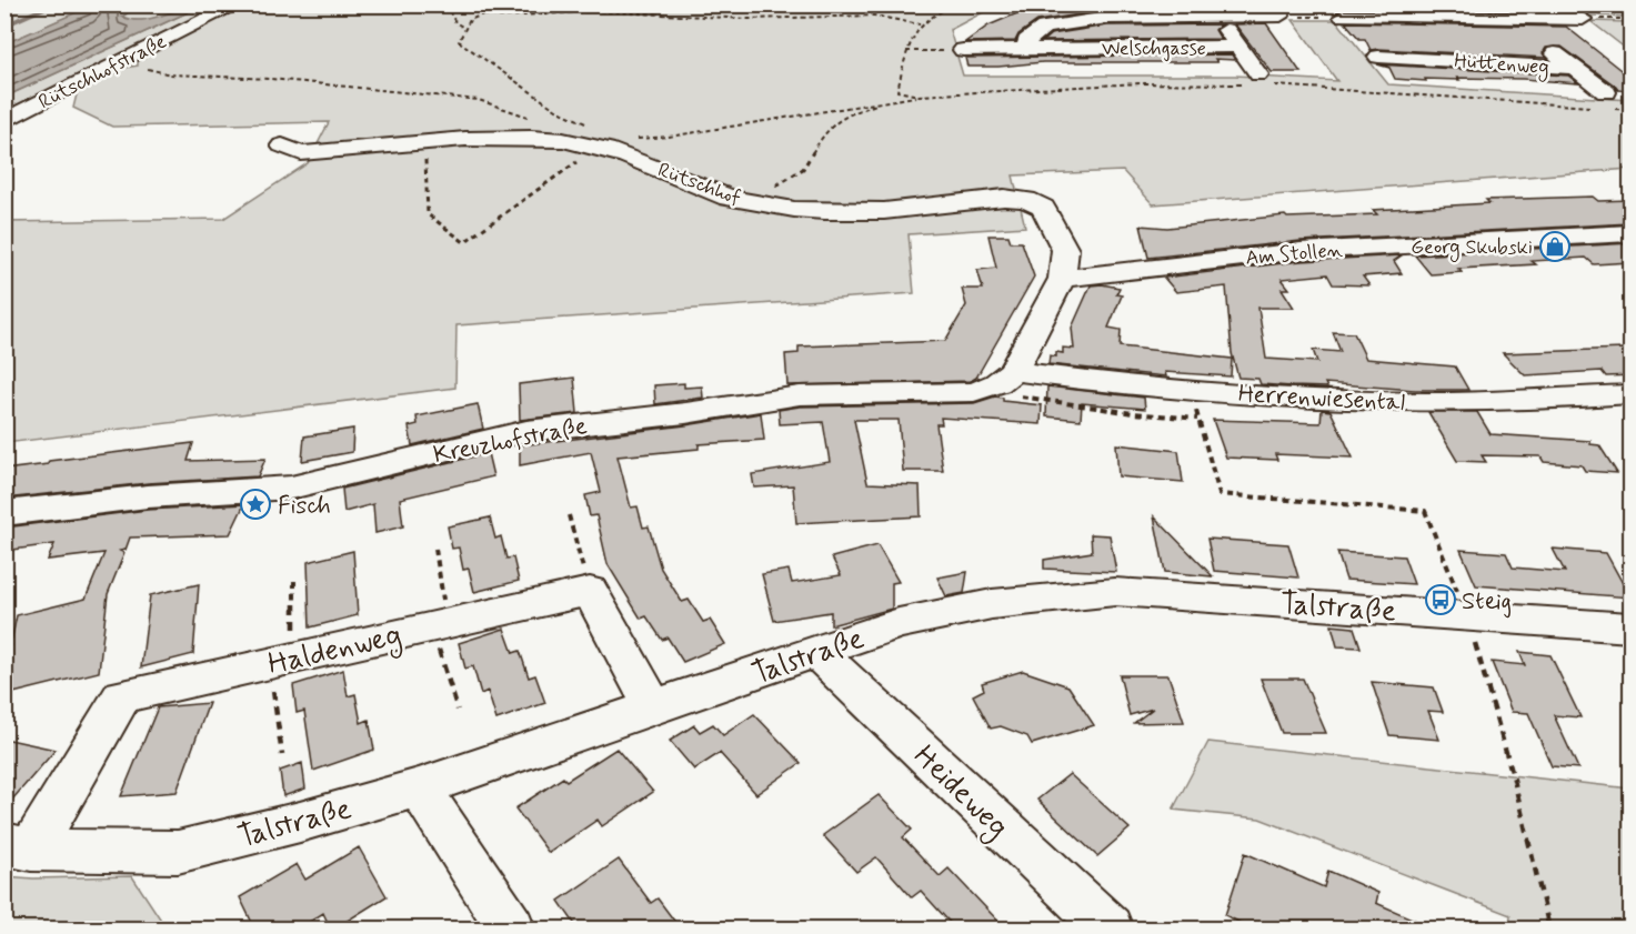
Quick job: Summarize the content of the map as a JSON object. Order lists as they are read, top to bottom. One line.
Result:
{"streets":{"street":["Welschgasse","Hüttenweg","Rütschhofstraße","Rütschhof","Am Stollen","Herrenwiesental","Kreuzhofstraße","Talstraße","Haldenweg","Heideweg"]},"crossings":[["Rütschhof","Am Stollen"],["Herrenwiesental","Kreuzhofstraße"],["Talstraße","Haldenweg"],["Talstraße","Heideweg"]],"places":{"shop":["Georg Skubski"],"place":["Fisch"],"bus stop":["Steig"]}}
